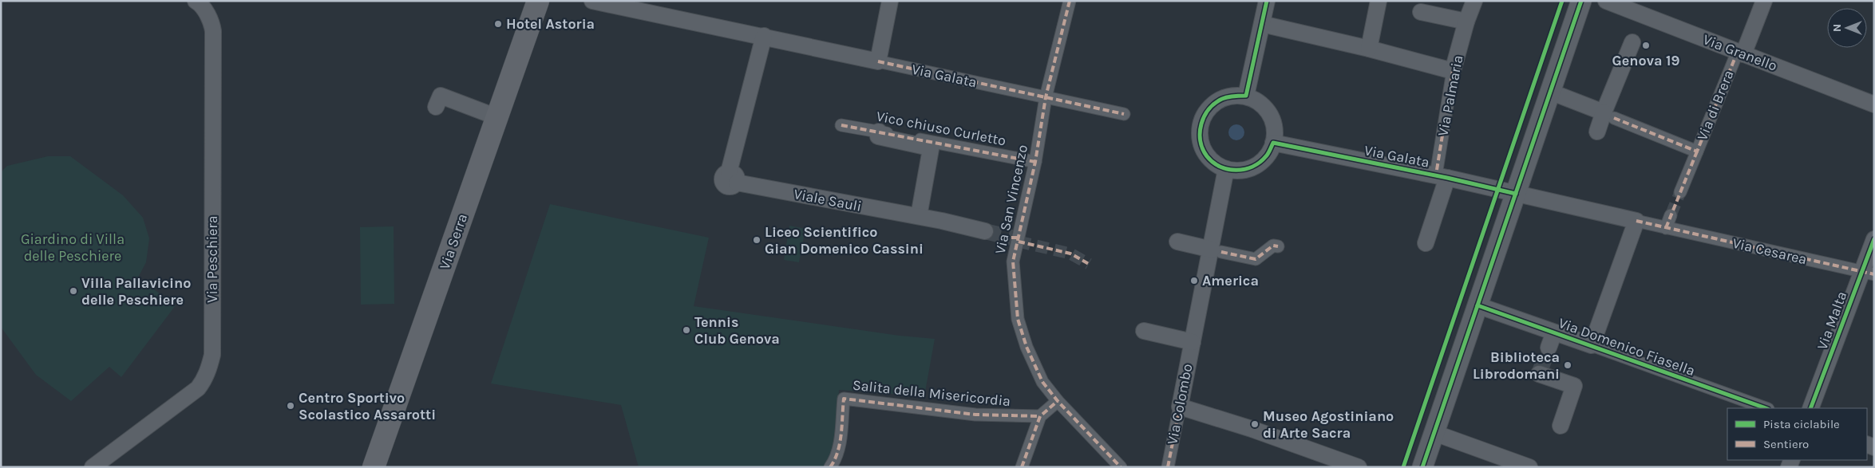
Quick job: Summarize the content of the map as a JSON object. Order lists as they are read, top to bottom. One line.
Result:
{"streets":{"main road":["Via Serra"],"street":["Via Granello","Via Galata","Via Palmaria","Via di Brera","Vico chiuso Curletto","Via San Vincenzo","Viale Sauli","Via Cesarea","Via Peschiera","Via Malta","Via Domenico Fiasella","Salita della Misericordia","Via Colombo"]},"crossings":[["Via Granello","Via di Brera"],["Via Galata","Via Palmaria"],["Via Galata","Via San Vincenzo"],["Via Galata","Viale Sauli"],["Via Galata","Via Cesarea"],["Via Galata","Via Colombo"],["Vico chiuso Curletto","Via San Vincenzo"],["Via Cesarea","Via Malta"]],"parks":["Giardino di Villa delle Peschiere"],"places":["Hotel Astoria","Genova 19","Liceo Scientifico Gian Domenico Cassini","America","Villa Pallavicino delle Peschiere","Tennis Club Genova","Biblioteca Librodomani","Centro Sportivo Scolastico Assarotti","Museo Agostiniano di Arte Sacra"],"legend":["Pista ciclabile","Sentiero"],"north":"left"}
